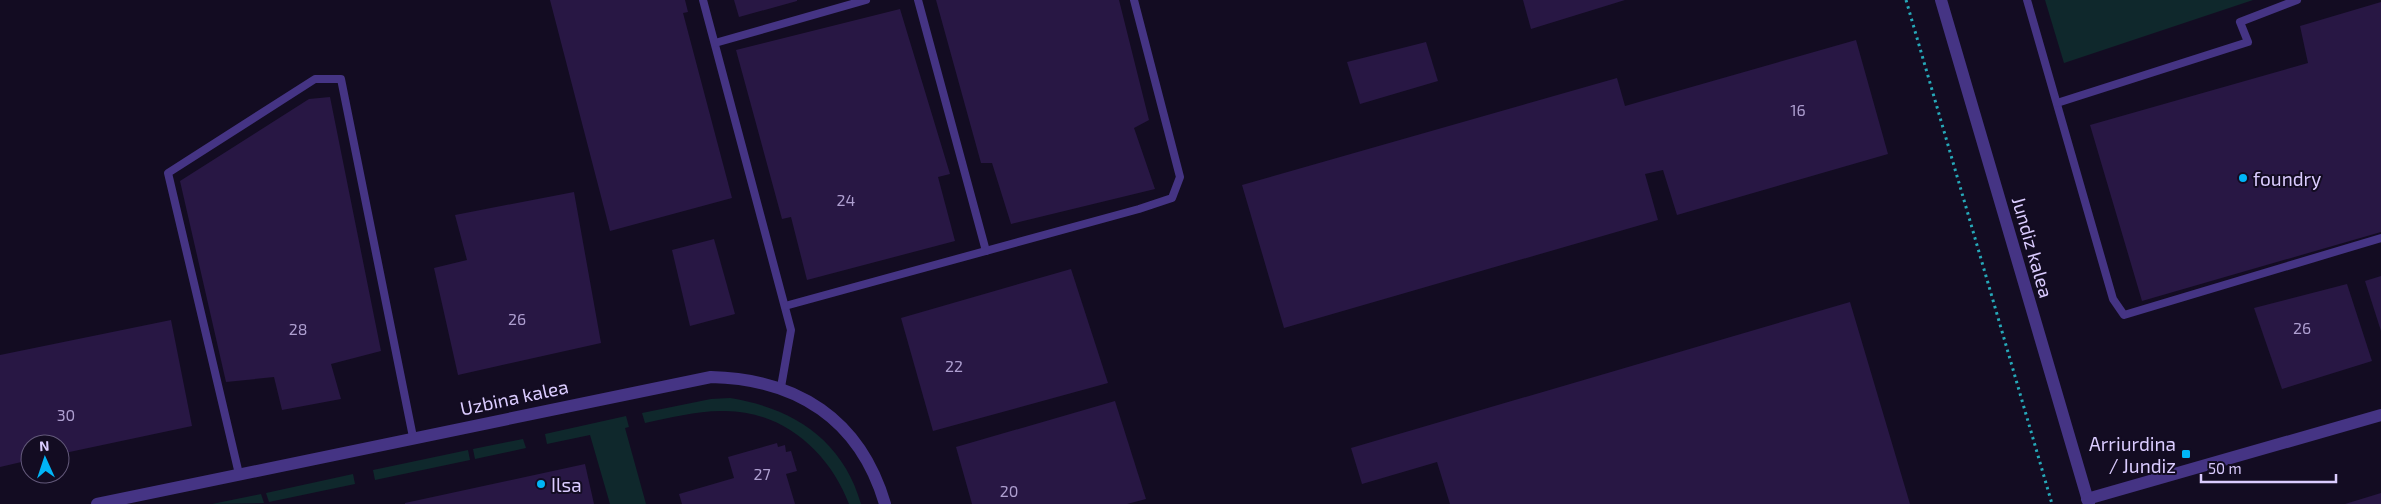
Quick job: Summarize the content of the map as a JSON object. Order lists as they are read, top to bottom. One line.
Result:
{"streets":{"street":["Jundiz kalea","Uzbina kalea"]},"places":{"other":["foundry","Ilsa"],"transit":["Arriurdina / Jundiz"]},"house_numbers":["16","24","26","26","28","22","30","27","20"],"scale_bar":"50 m","north":"top"}
